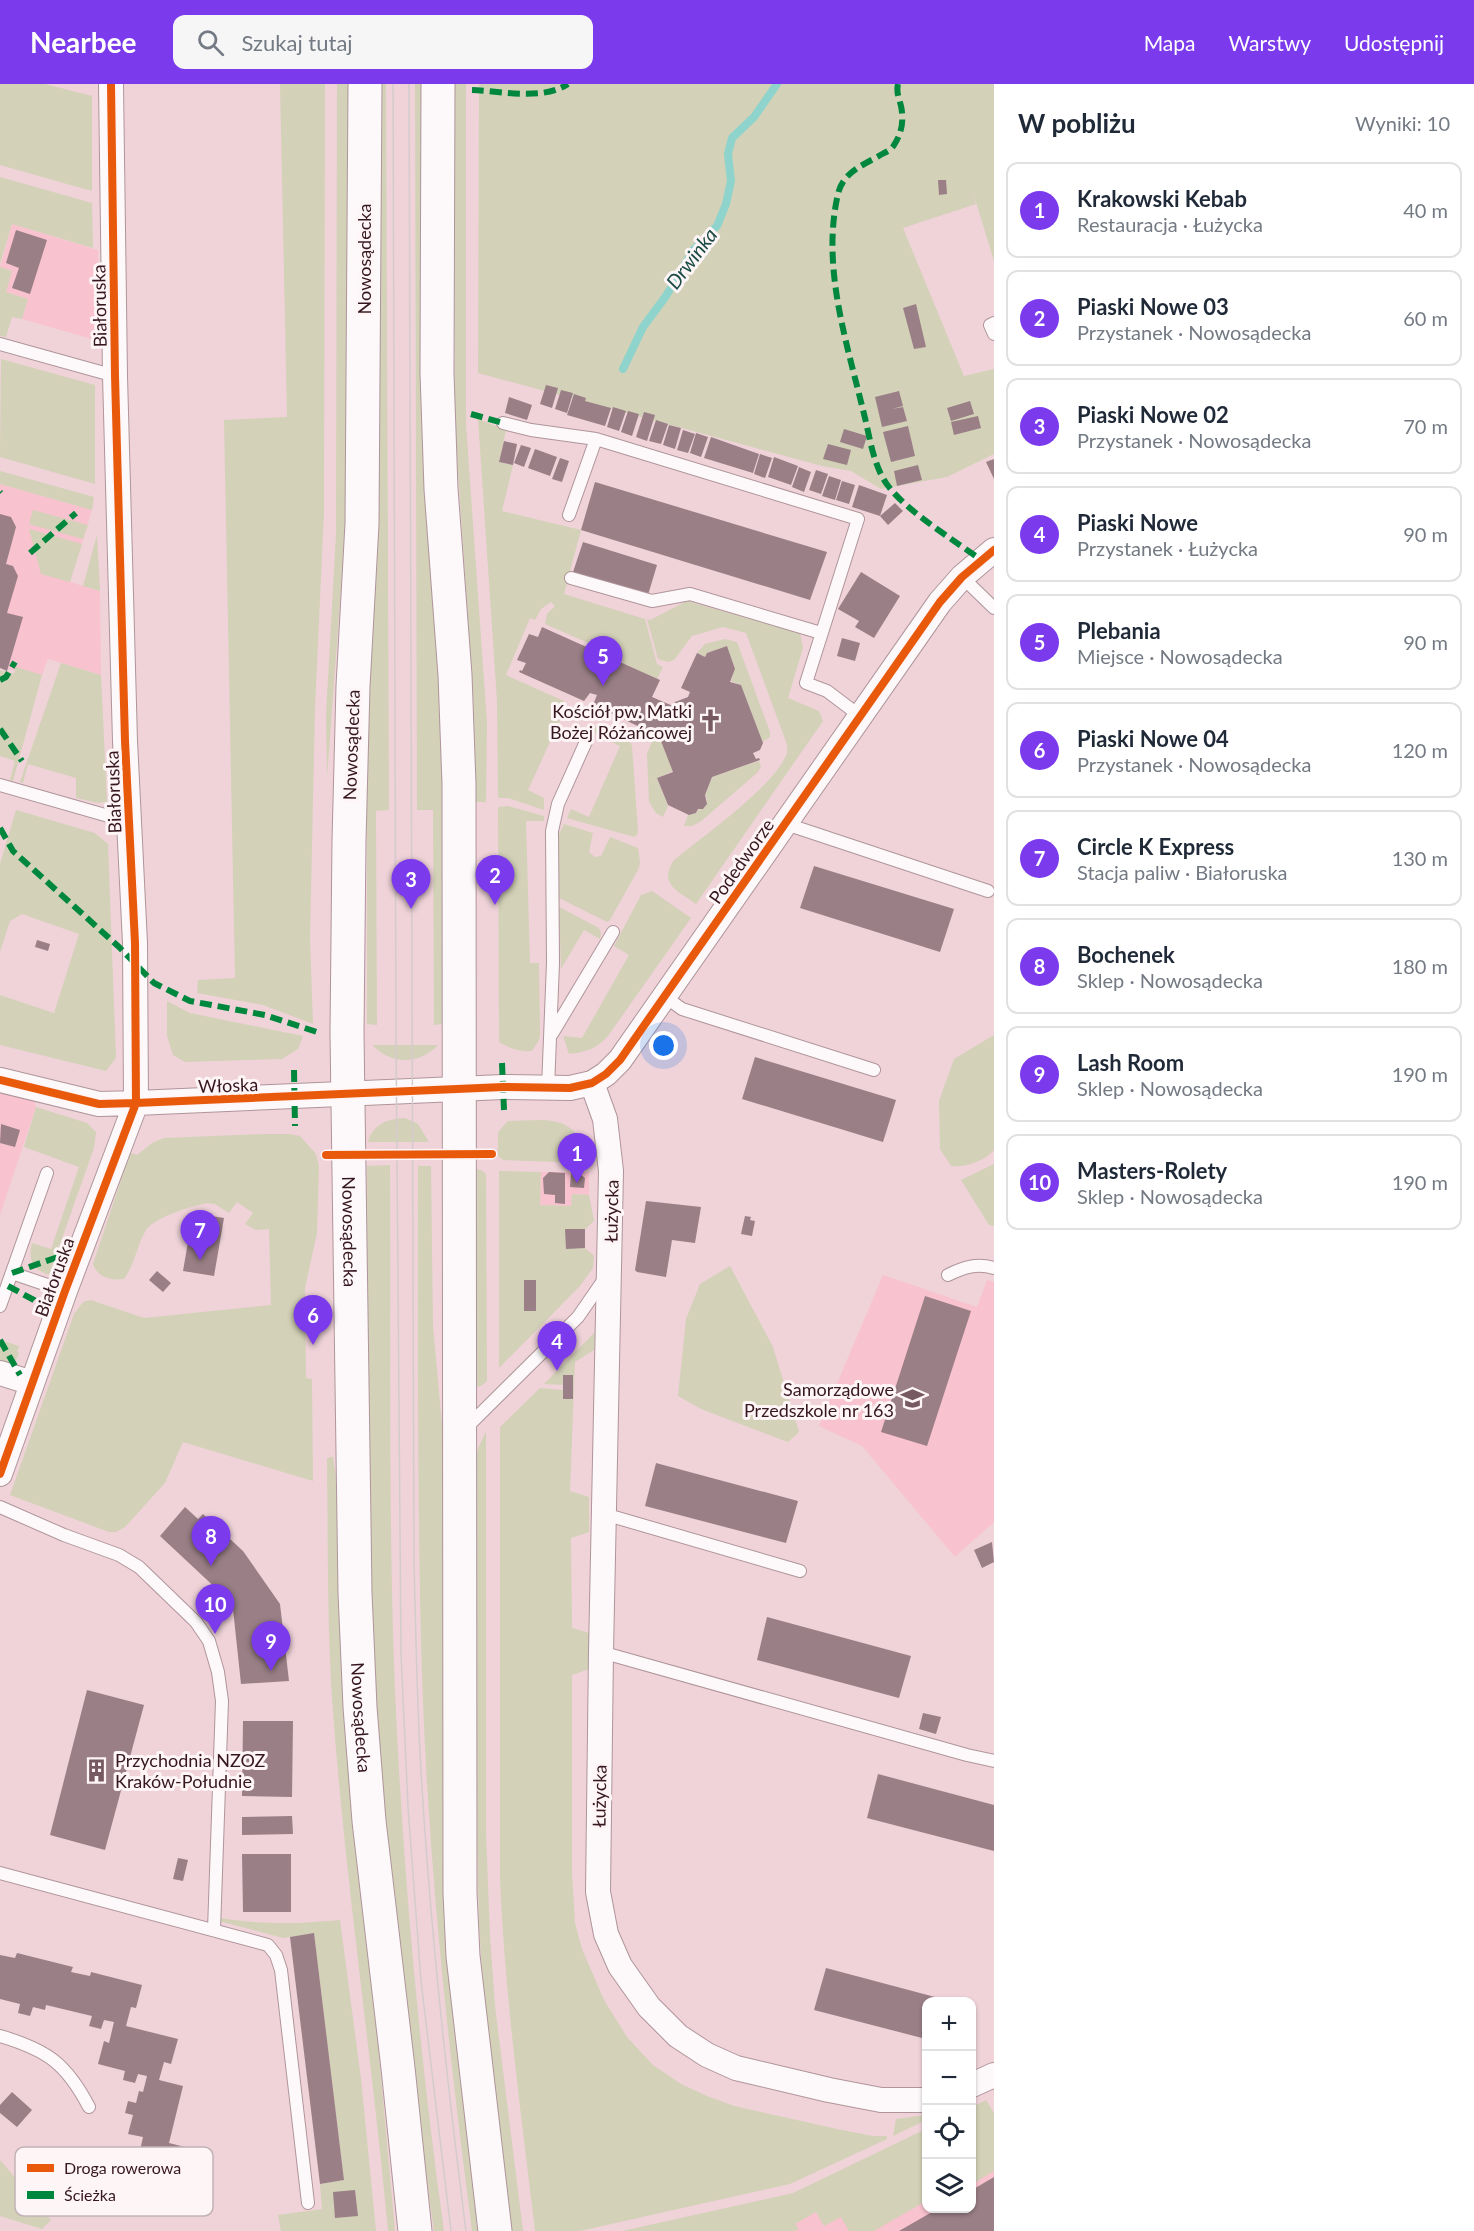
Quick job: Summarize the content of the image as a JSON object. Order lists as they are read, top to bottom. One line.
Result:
{"streets":{"main road":["Nowosądecka"],"street":["Białoruska","Podedworze","Włoska","Łużycka"]},"crossings":[["Nowosądecka","Włoska"],["Białoruska","Włoska"],["Podedworze","Włoska"],["Podedworze","Łużycka"]],"water":["Drwinka"],"places":{"church":["Kościół pw. Matki Bożej Różańcowej"],"school or university":["Samorządowe Przedszkole nr 163"],"building":["Przychodnia NZOZ Kraków-Południe"]},"legend":["Droga rowerowa","Ścieżka"],"page":{"header":"Nearbee","search":"Szukaj tutaj","nav":["Mapa","Warstwy","Udostępnij"],"heading":["W pobliżu","Wyniki: 10"],"list":[{"mark":"1","name":"Krakowski Kebab","note":"Restauracja · Łużycka","value":"40 m"},{"mark":"2","name":"Piaski Nowe 03","note":"Przystanek · Nowosądecka","value":"60 m"},{"mark":"3","name":"Piaski Nowe 02","note":"Przystanek · Nowosądecka","value":"70 m"},{"mark":"4","name":"Piaski Nowe","note":"Przystanek · Łużycka","value":"90 m"},{"mark":"5","name":"Plebania","note":"Miejsce · Nowosądecka","value":"90 m"},{"mark":"6","name":"Piaski Nowe 04","note":"Przystanek · Nowosądecka","value":"120 m"},{"mark":"7","name":"Circle K Express","note":"Stacja paliw · Białoruska","value":"130 m"},{"mark":"8","name":"Bochenek","note":"Sklep · Nowosądecka","value":"180 m"},{"mark":"9","name":"Lash Room","note":"Sklep · Nowosądecka","value":"190 m"},{"mark":"10","name":"Masters-Rolety","note":"Sklep · Nowosądecka","value":"190 m"}],"pins":["5","2","3","1","7","6","4","8","10","9"],"map_buttons":["+","−"]}}
